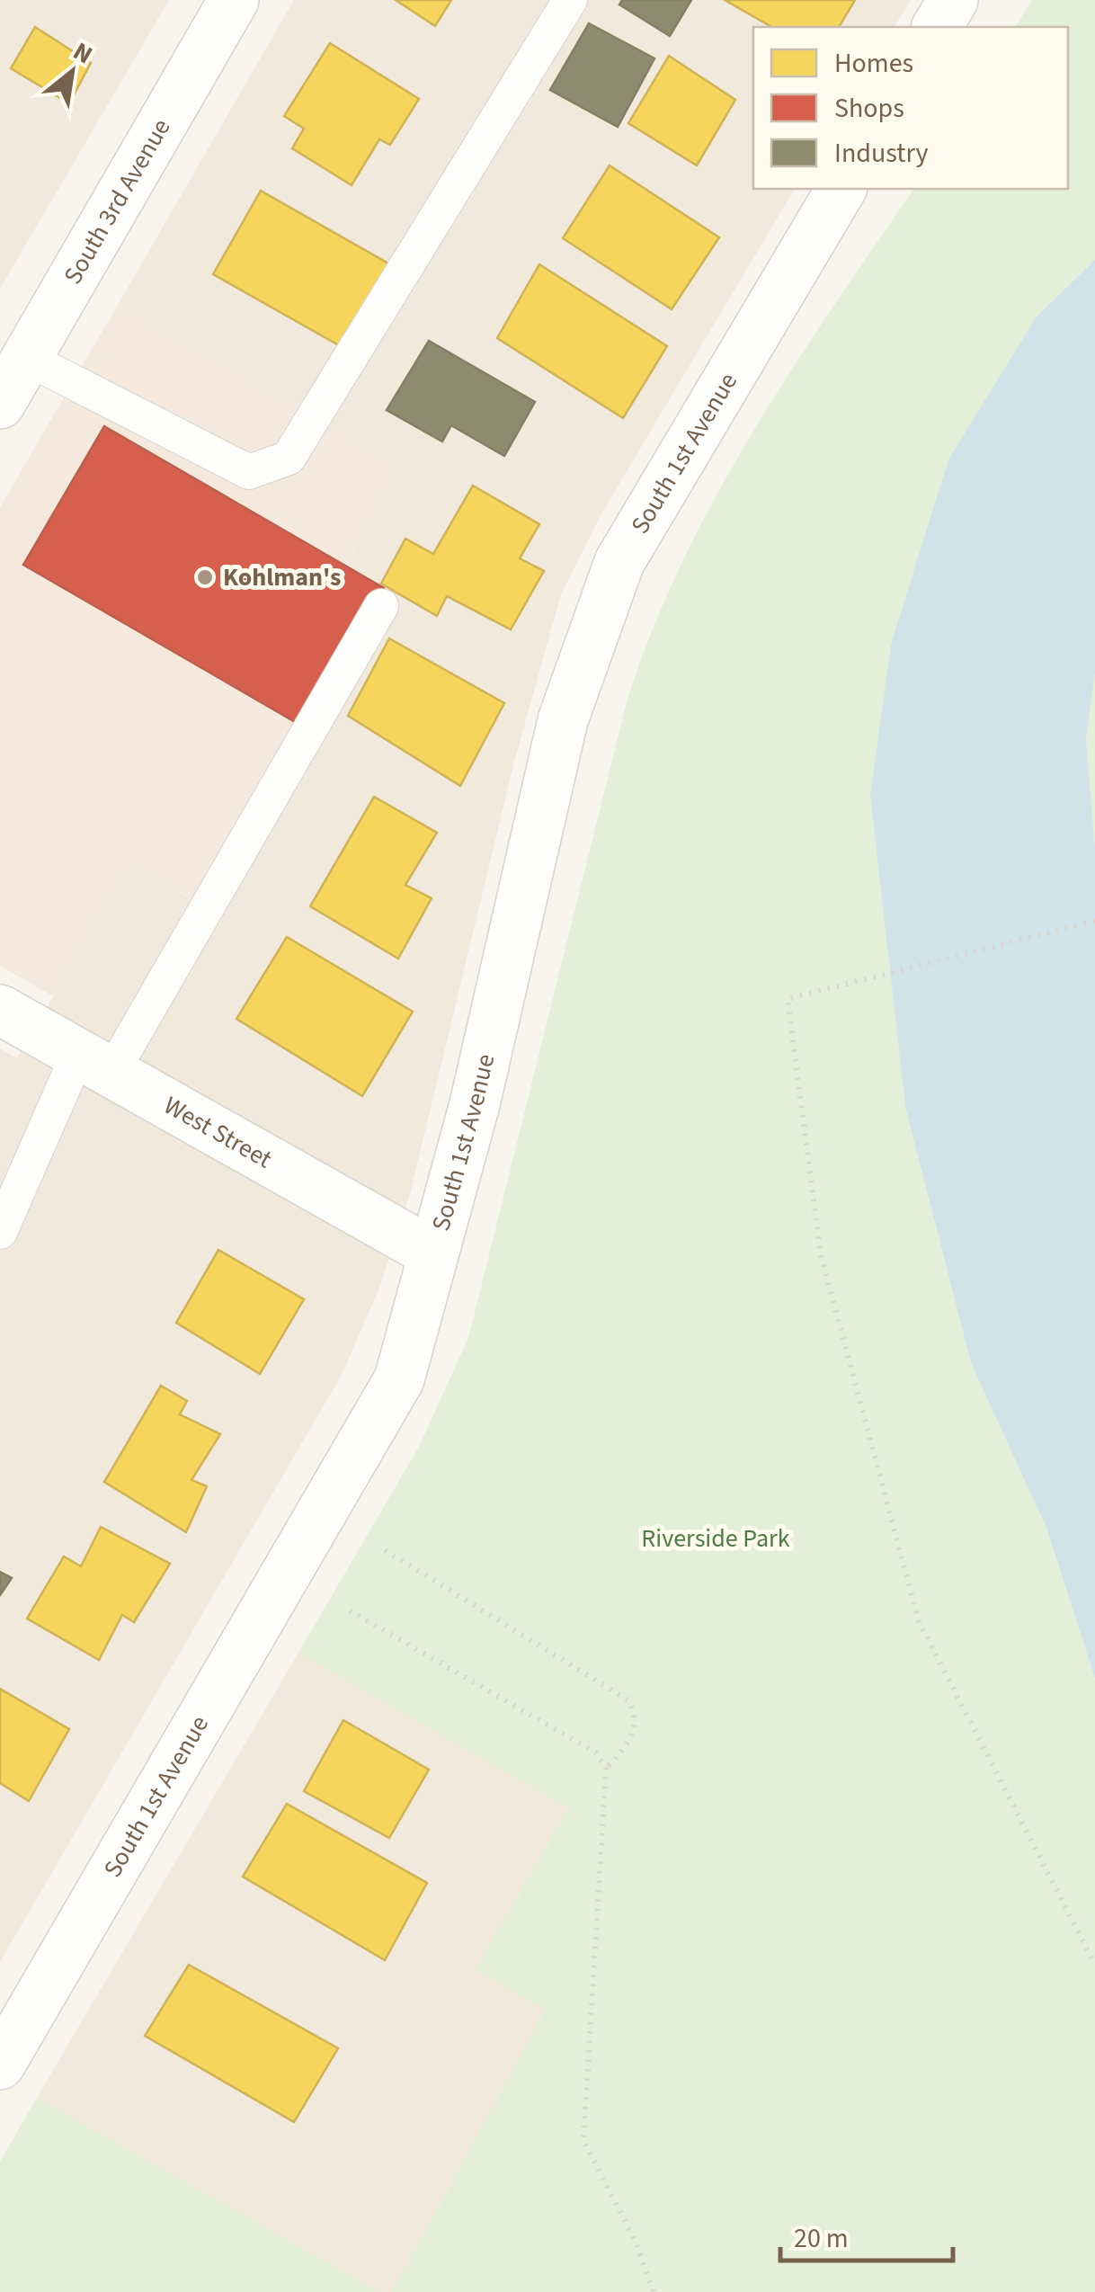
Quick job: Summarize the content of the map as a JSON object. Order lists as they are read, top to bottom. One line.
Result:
{"streets":{"street":["South 3rd Avenue","South 1st Avenue","West Street"]},"crossings":[["South 1st Avenue","West Street"]],"parks":["Riverside Park"],"places":["Kohlman's"],"legend":["Homes","Shops","Industry"],"scale_bar":"20 m","north":"top right"}
